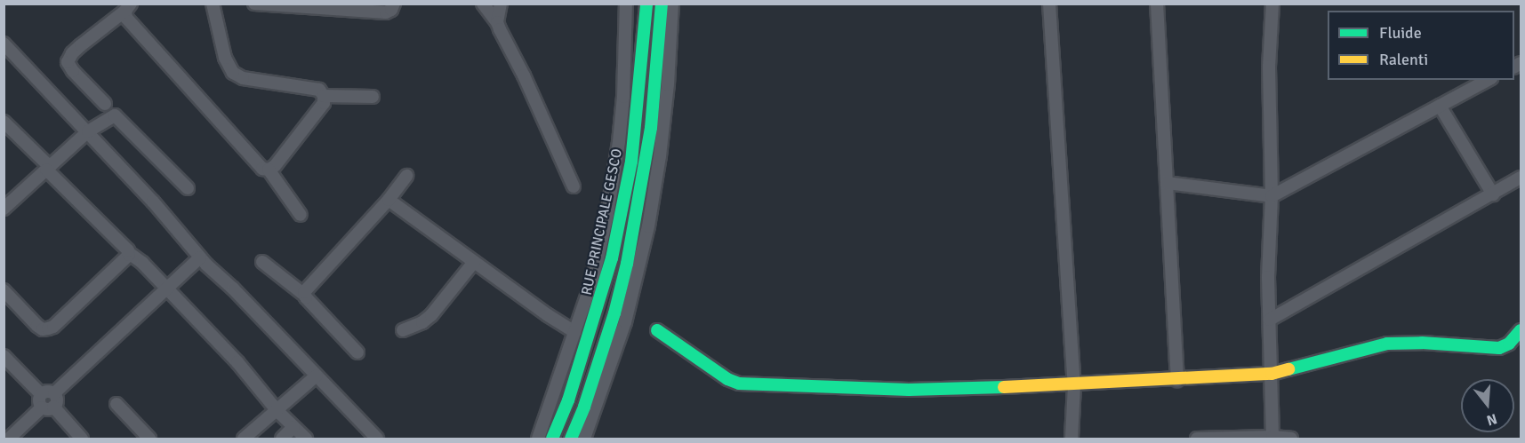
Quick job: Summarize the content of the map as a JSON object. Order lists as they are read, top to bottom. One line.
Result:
{"streets":{"main road":["RUE PRINCIPALE GESCO"]},"legend":["Fluide","Ralenti"],"north":"bottom"}
